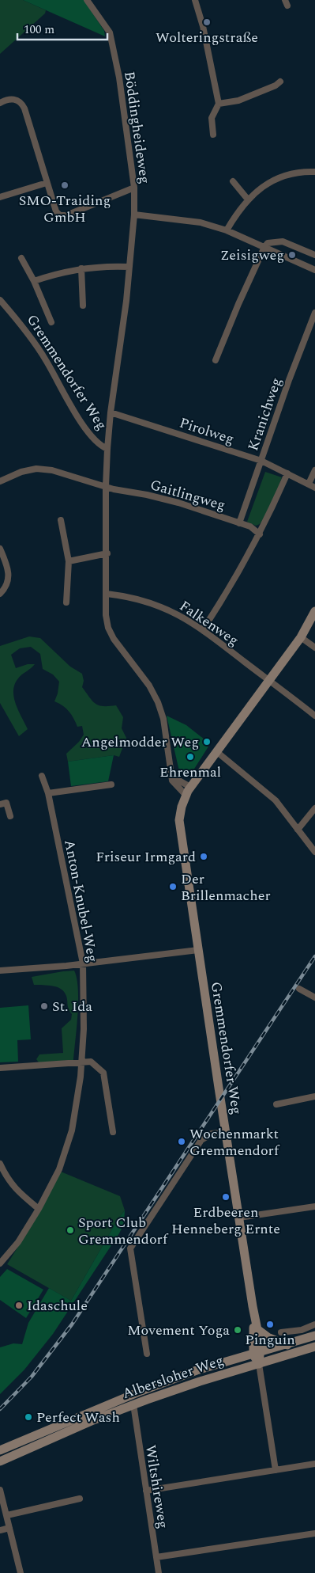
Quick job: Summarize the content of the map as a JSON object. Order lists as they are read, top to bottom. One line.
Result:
{"streets":{"street":["Böddingheideweg","Gremmendorfer Weg","Kranichweg","Pirolweg","Gaitlingweg","Falkenweg","Anton-Knubel-Weg","Albersloher Weg","Wiltshireweg"]},"crossings":[["Böddingheideweg","Gremmendorfer Weg"],["Böddingheideweg","Pirolweg"],["Gremmendorfer Weg","Gaitlingweg"],["Gremmendorfer Weg","Falkenweg"],["Gremmendorfer Weg","Albersloher Weg"],["Kranichweg","Pirolweg"],["Kranichweg","Gaitlingweg"],["Albersloher Weg","Wiltshireweg"]],"places":["Wolteringstraße","SMO-Traiding GmbH","Zeisigweg","Angelmodder Weg","Ehrenmal","Friseur Irmgard","Der Brillenmacher","St. Ida","Wochenmarkt Gremmendorf","Erdbeeren Henneberg Ernte","Sport Club Gremmendorf","Idaschule","Pinguin","Movement Yoga","Perfect Wash"],"scale_bar":"100 m"}
